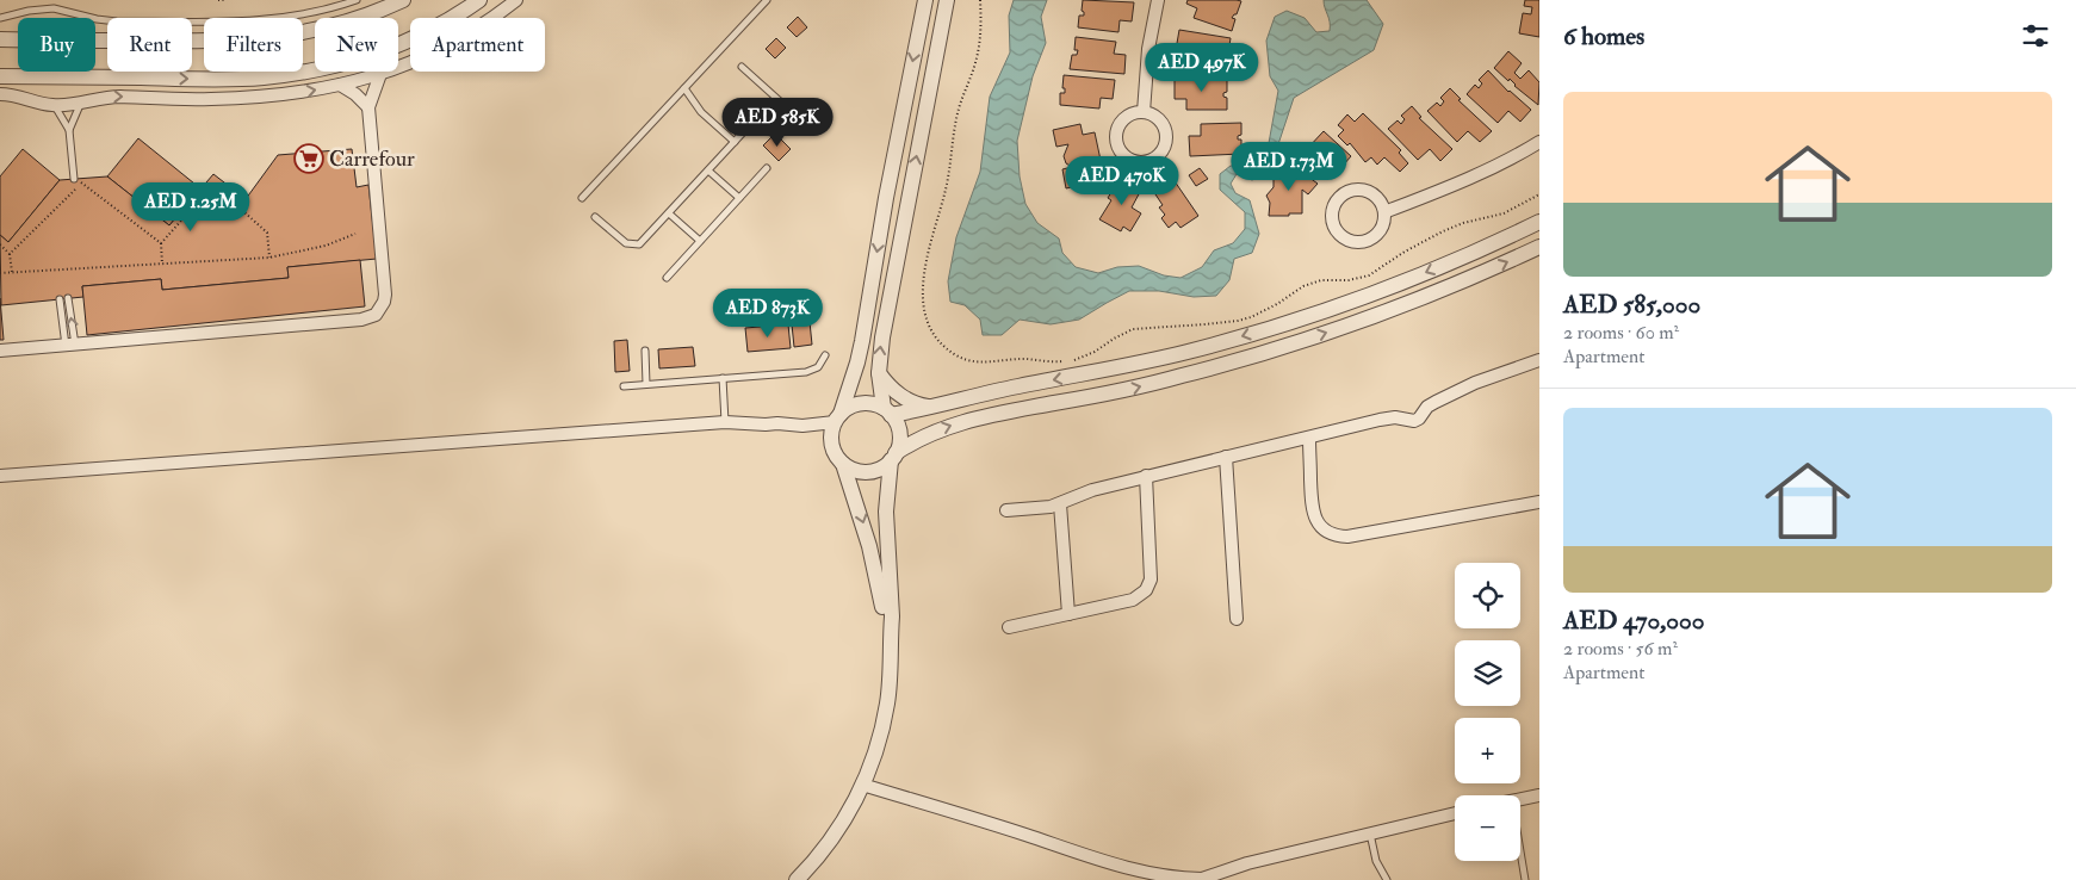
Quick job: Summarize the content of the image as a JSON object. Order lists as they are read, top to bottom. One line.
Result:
{"places":{"supermarket":["Carrefour"]},"page":{"heading":"6 homes","chip":["Buy","Rent","Filters","New","Apartment"],"price":["AED 497K","AED 585K","AED 1.73M","AED 470K","AED 1.25M","AED 873K"],"list":[{"name":"AED 585,000","note":"2 rooms · 60 m² · Apartment"},{"name":"AED 470,000","note":"2 rooms · 56 m² · Apartment"}],"map_buttons":["+","−"]}}
